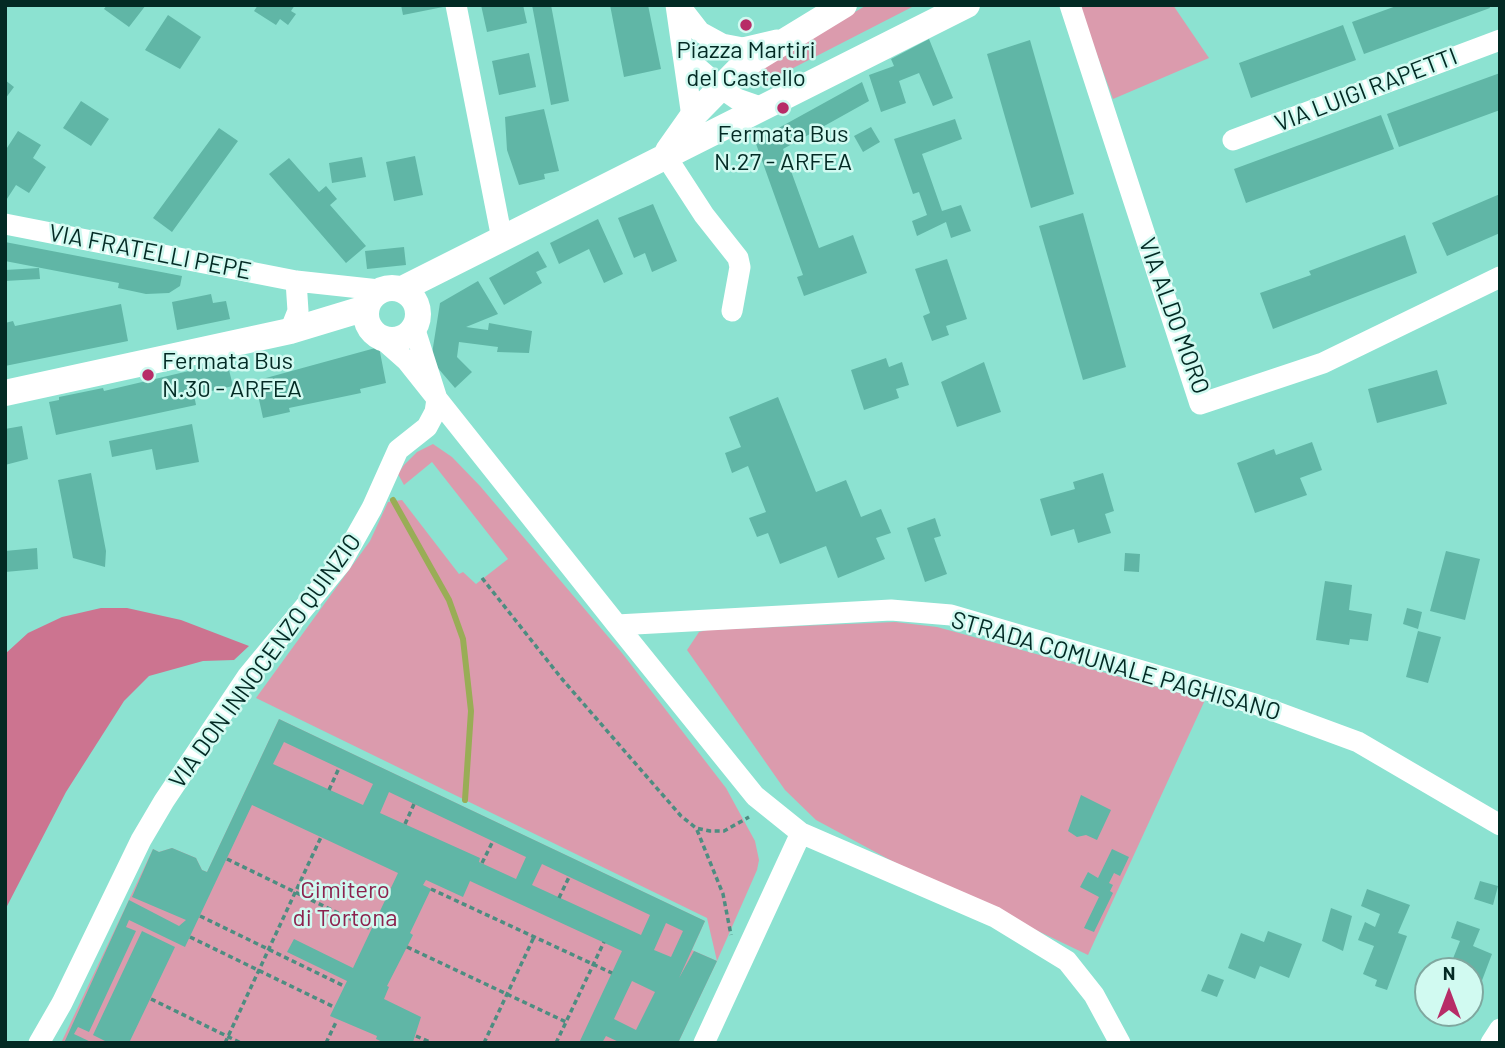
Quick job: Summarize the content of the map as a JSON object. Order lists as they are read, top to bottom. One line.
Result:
{"streets":{"street":["VIA LUIGI RAPETTI","VIA FRATELLI PEPE","VIA ALDO MORO","VIA DON INNOCENZO QUINZIO","STRADA COMUNALE PAGHISANO"]},"parks":["Cimitero di Tortona"],"places":["Piazza Martiri del Castello","Fermata Bus N.27 - ARFEA","Fermata Bus N.30 - ARFEA"],"north":"top"}
